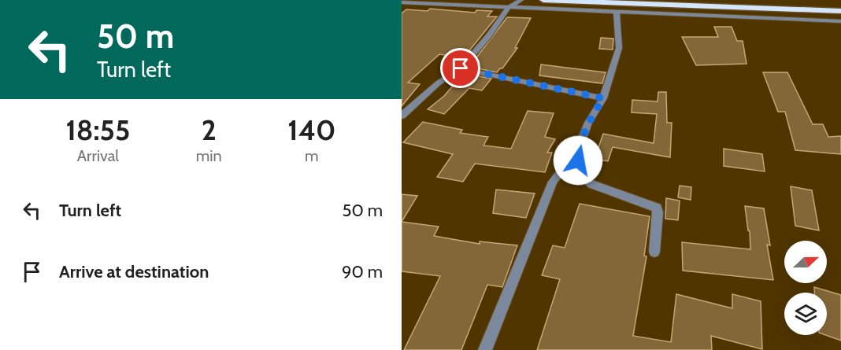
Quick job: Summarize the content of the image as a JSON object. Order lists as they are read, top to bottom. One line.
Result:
{"north":"right","page":{"turn":["50 m","Turn left"],"eta":["18:55","Arrival","2","min","140","m"],"list":[{"name":"Turn left","value":"50 m"},{"name":"Arrive at destination","value":"90 m"}]}}
